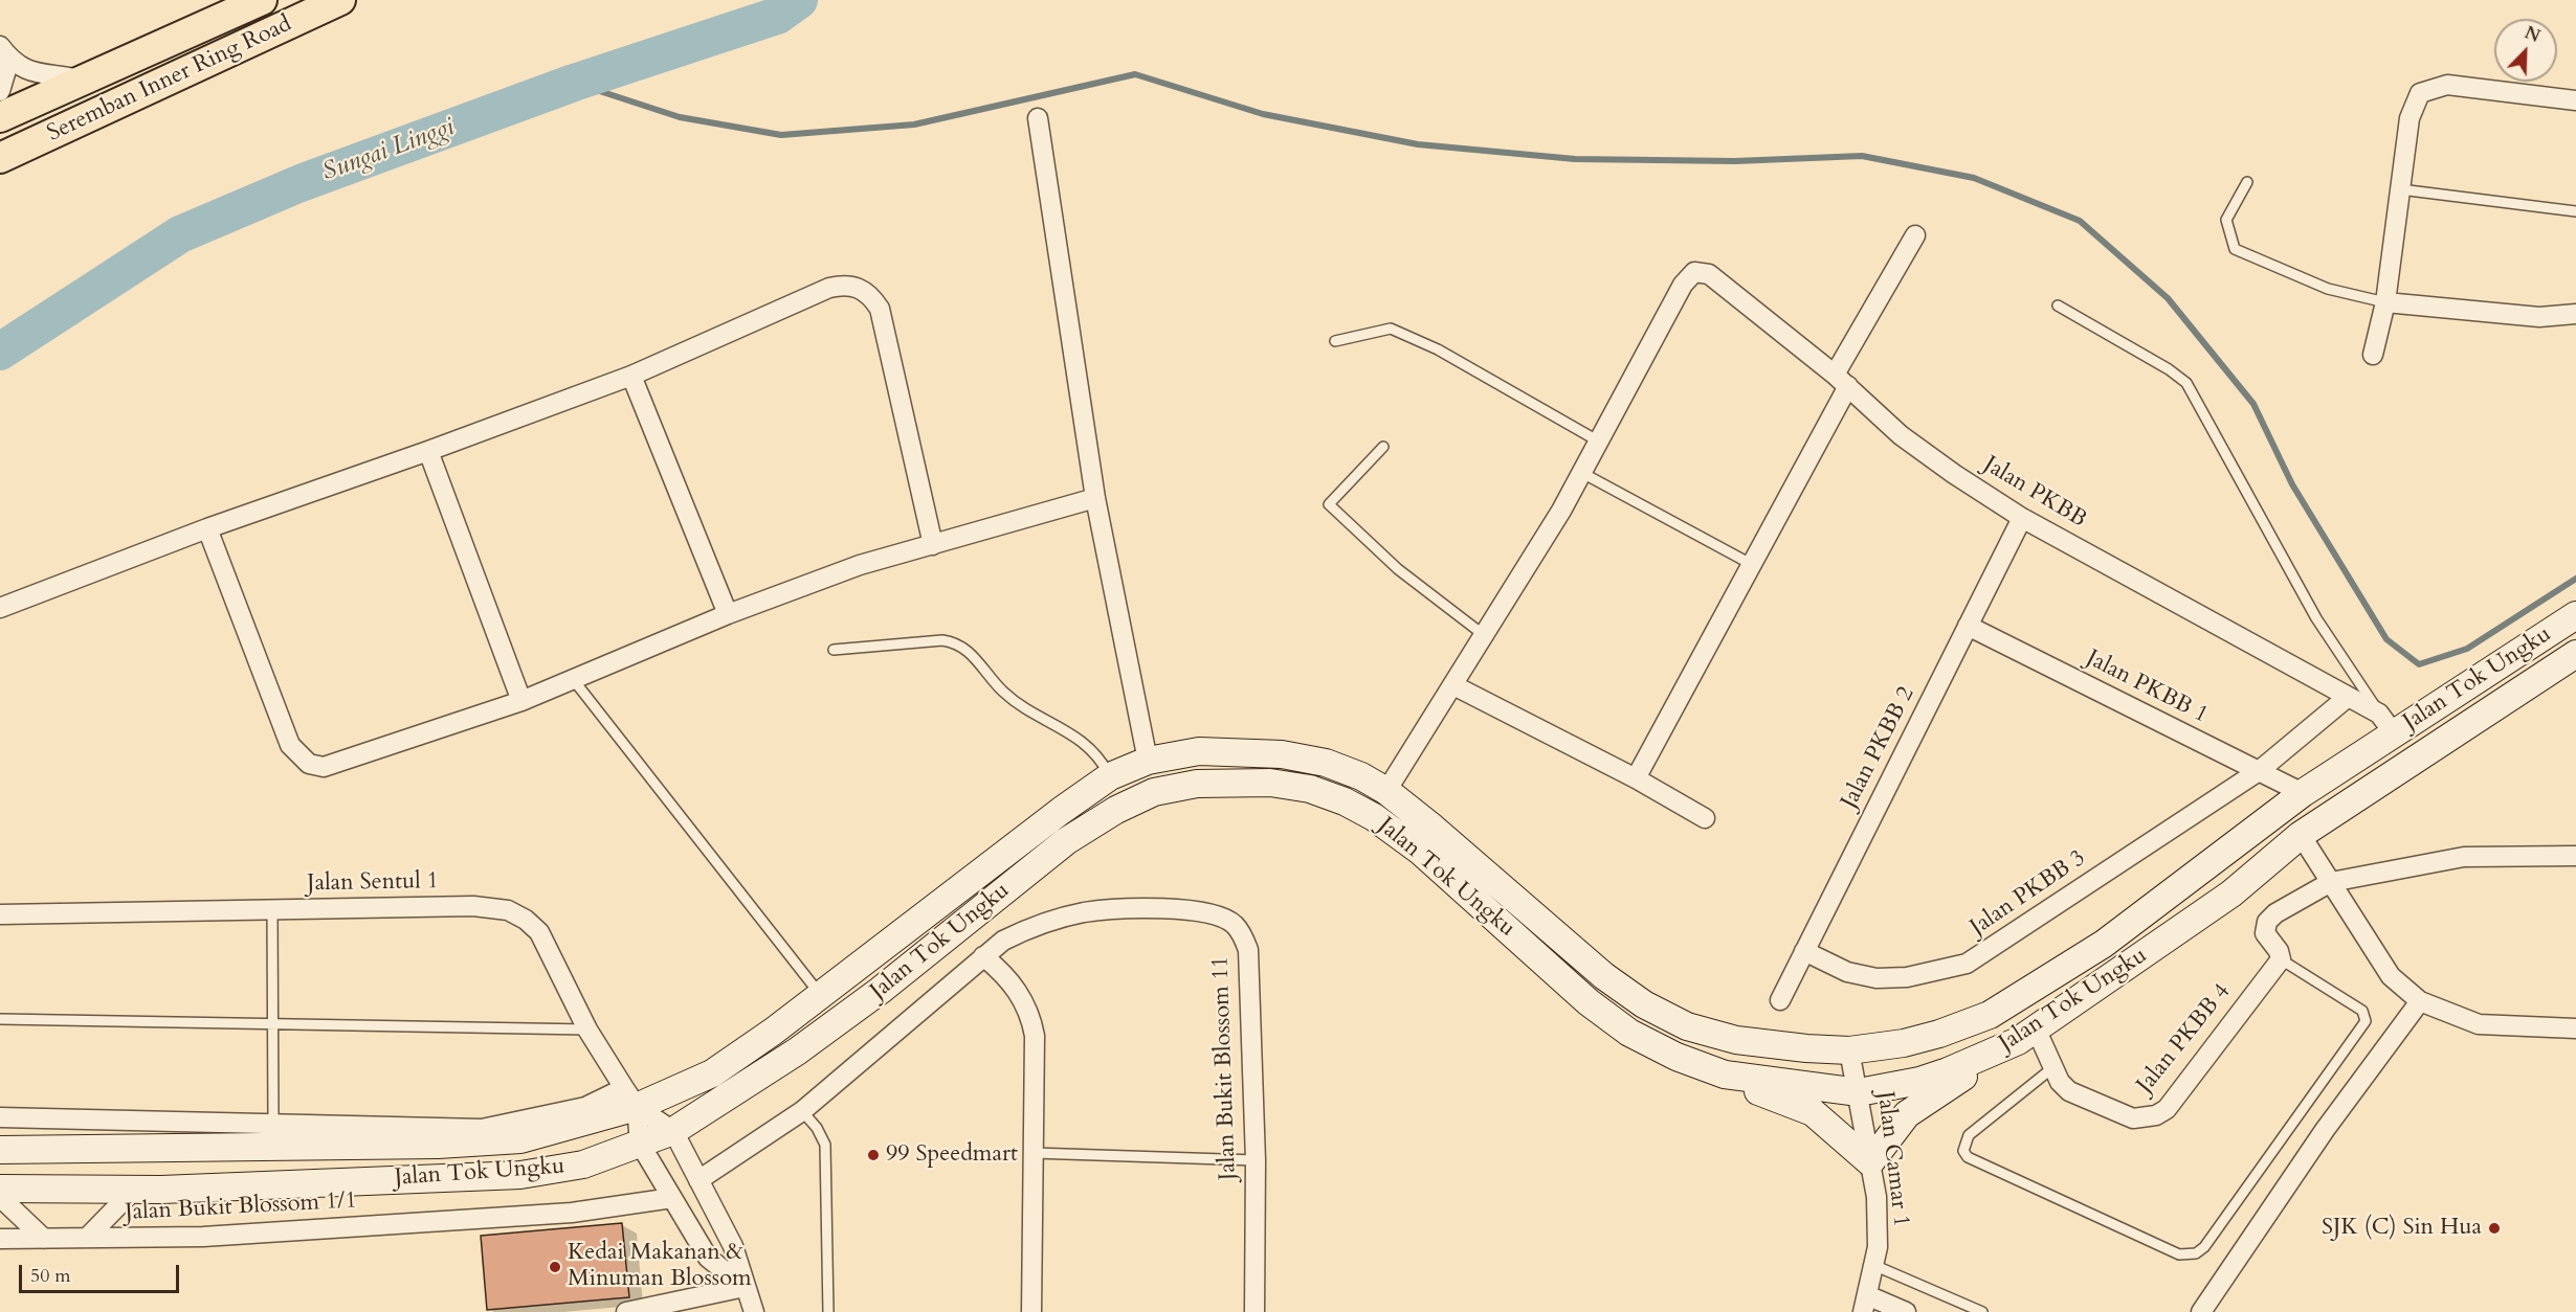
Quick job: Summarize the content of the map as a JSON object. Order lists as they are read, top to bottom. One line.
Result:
{"streets":{"main road":["Seremban Inner Ring Road","Jalan Tok Ungku"],"street":["Jalan PKBB","Jalan PKBB 1","Jalan PKBB 2","Jalan Sentul 1","Jalan PKBB 3","Jalan PKBB 4","Jalan Bukit Blossom 11","Jalan Camar 1","Jalan Bukit Blossom 1/1"]},"crossings":[["Jalan PKBB","Jalan Tok Ungku"],["Jalan PKBB","Jalan PKBB 2"],["Jalan PKBB","Jalan PKBB 3"],["Jalan Tok Ungku","Jalan PKBB 1"],["Jalan Tok Ungku","Jalan Sentul 1"],["Jalan Tok Ungku","Jalan PKBB 4"],["Jalan Tok Ungku","Jalan Camar 1"],["Jalan PKBB 1","Jalan PKBB 2"],["Jalan PKBB 1","Jalan PKBB 3"],["Jalan PKBB 2","Jalan PKBB 3"]],"water":["Sungai Linggi"],"places":["99 Speedmart","SJK (C) Sin Hua","Kedai Makanan & Minuman Blossom"],"scale_bar":"50 m","north":"top right"}
